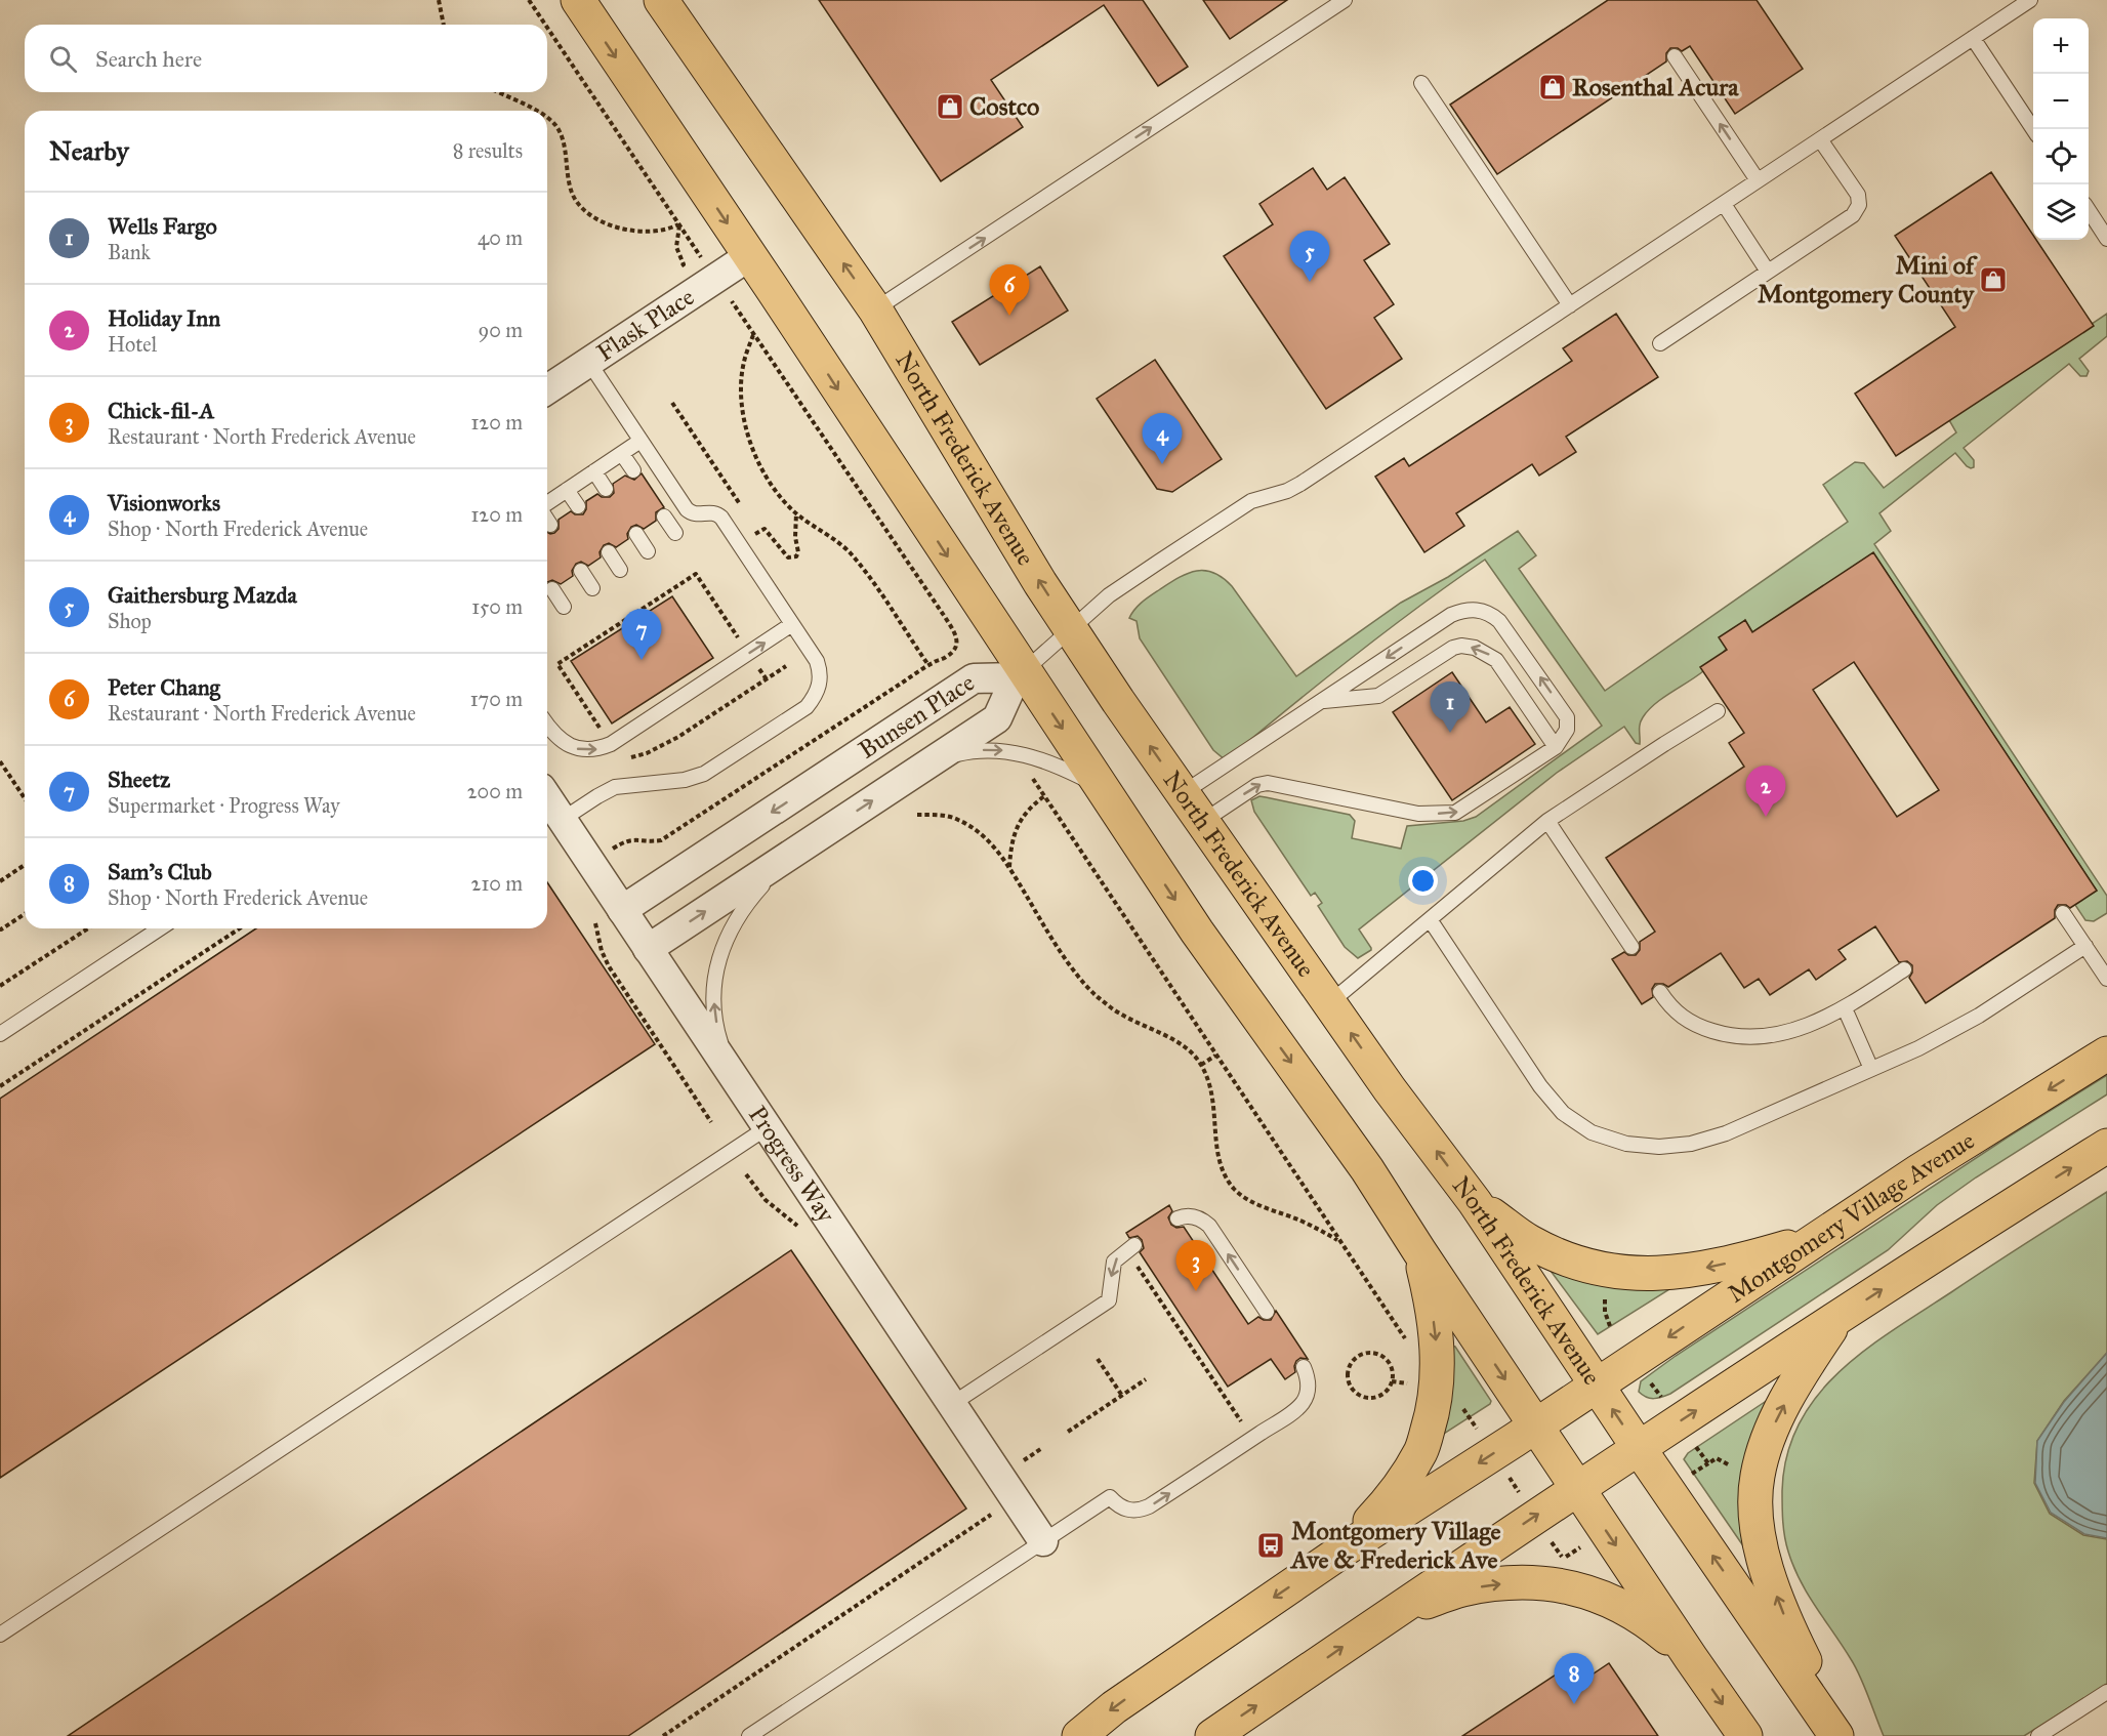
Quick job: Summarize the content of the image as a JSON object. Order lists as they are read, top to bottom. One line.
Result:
{"streets":{"main road":["North Frederick Avenue","Montgomery Village Avenue"],"street":["Flask Place","Bunsen Place","Progress Way"]},"crossings":[["North Frederick Avenue","Montgomery Village Avenue"],["Bunsen Place","Progress Way"]],"places":{"shop":["Rosenthal Acura","Costco","Mini of Montgomery County"],"bus stop":["Montgomery Village Ave & Frederick Ave"]},"page":{"map_buttons":["+","−"],"search":"Search here","heading":["Nearby","8 results"],"list":[{"mark":"1","name":"Wells Fargo","note":"Bank","value":"40 m"},{"mark":"2","name":"Holiday Inn","note":"Hotel","value":"90 m"},{"mark":"3","name":"Chick-fil-A","note":"Restaurant · North Frederick Avenue","value":"120 m"},{"mark":"4","name":"Visionworks","note":"Shop · North Frederick Avenue","value":"120 m"},{"mark":"5","name":"Gaithersburg Mazda","note":"Shop","value":"150 m"},{"mark":"6","name":"Peter Chang","note":"Restaurant · North Frederick Avenue","value":"170 m"},{"mark":"7","name":"Sheetz","note":"Supermarket · Progress Way","value":"200 m"},{"mark":"8","name":"Sam's Club","note":"Shop · North Frederick Avenue","value":"210 m"}],"pins":["5","6","4","7","1","2","3","8"]}}
